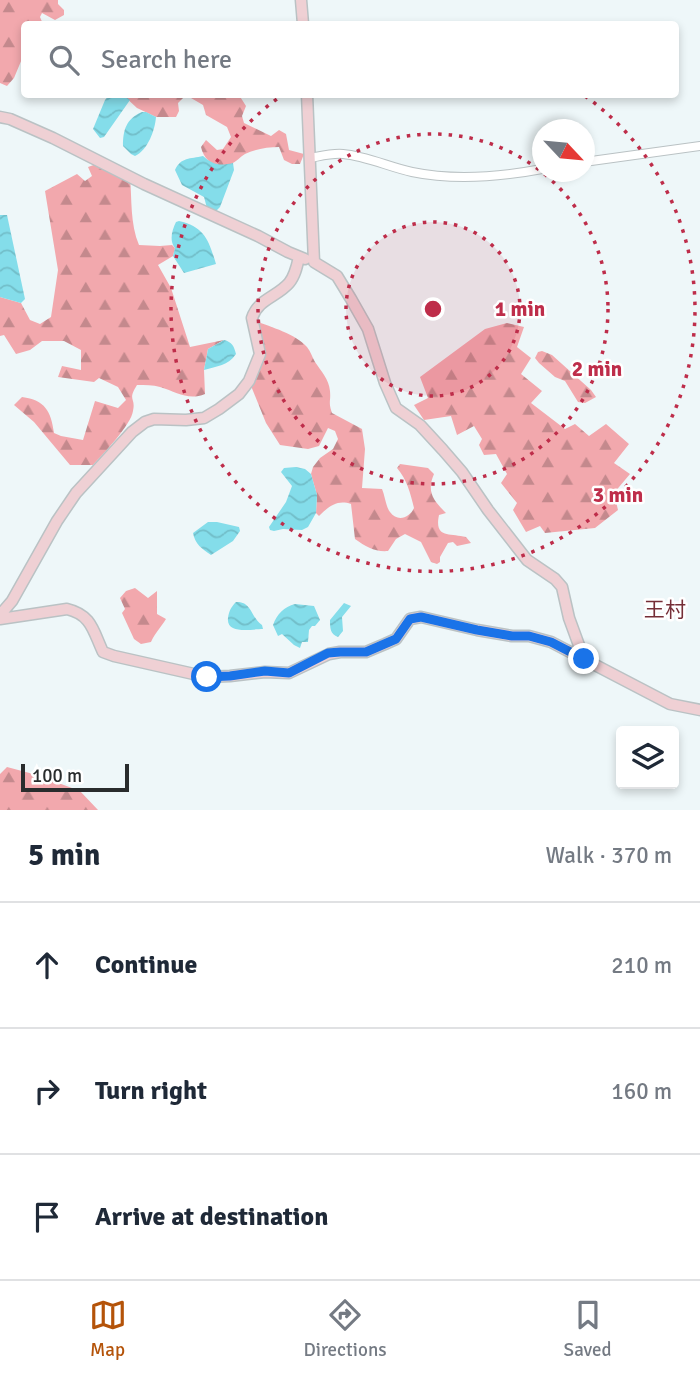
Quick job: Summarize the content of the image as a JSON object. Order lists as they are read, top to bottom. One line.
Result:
{"districts":["王村"],"scale_bar":"100 m","north":"bottom right","page":{"search":"Search here","scale":"100 m","heading":["5 min","Walk · 370 m"],"list":[["Continue","210 m"],["Turn right","160 m"],"Arrive at destination"],"nav":["Map","Directions","Saved"]},"rings":["1 min","2 min","3 min"]}
